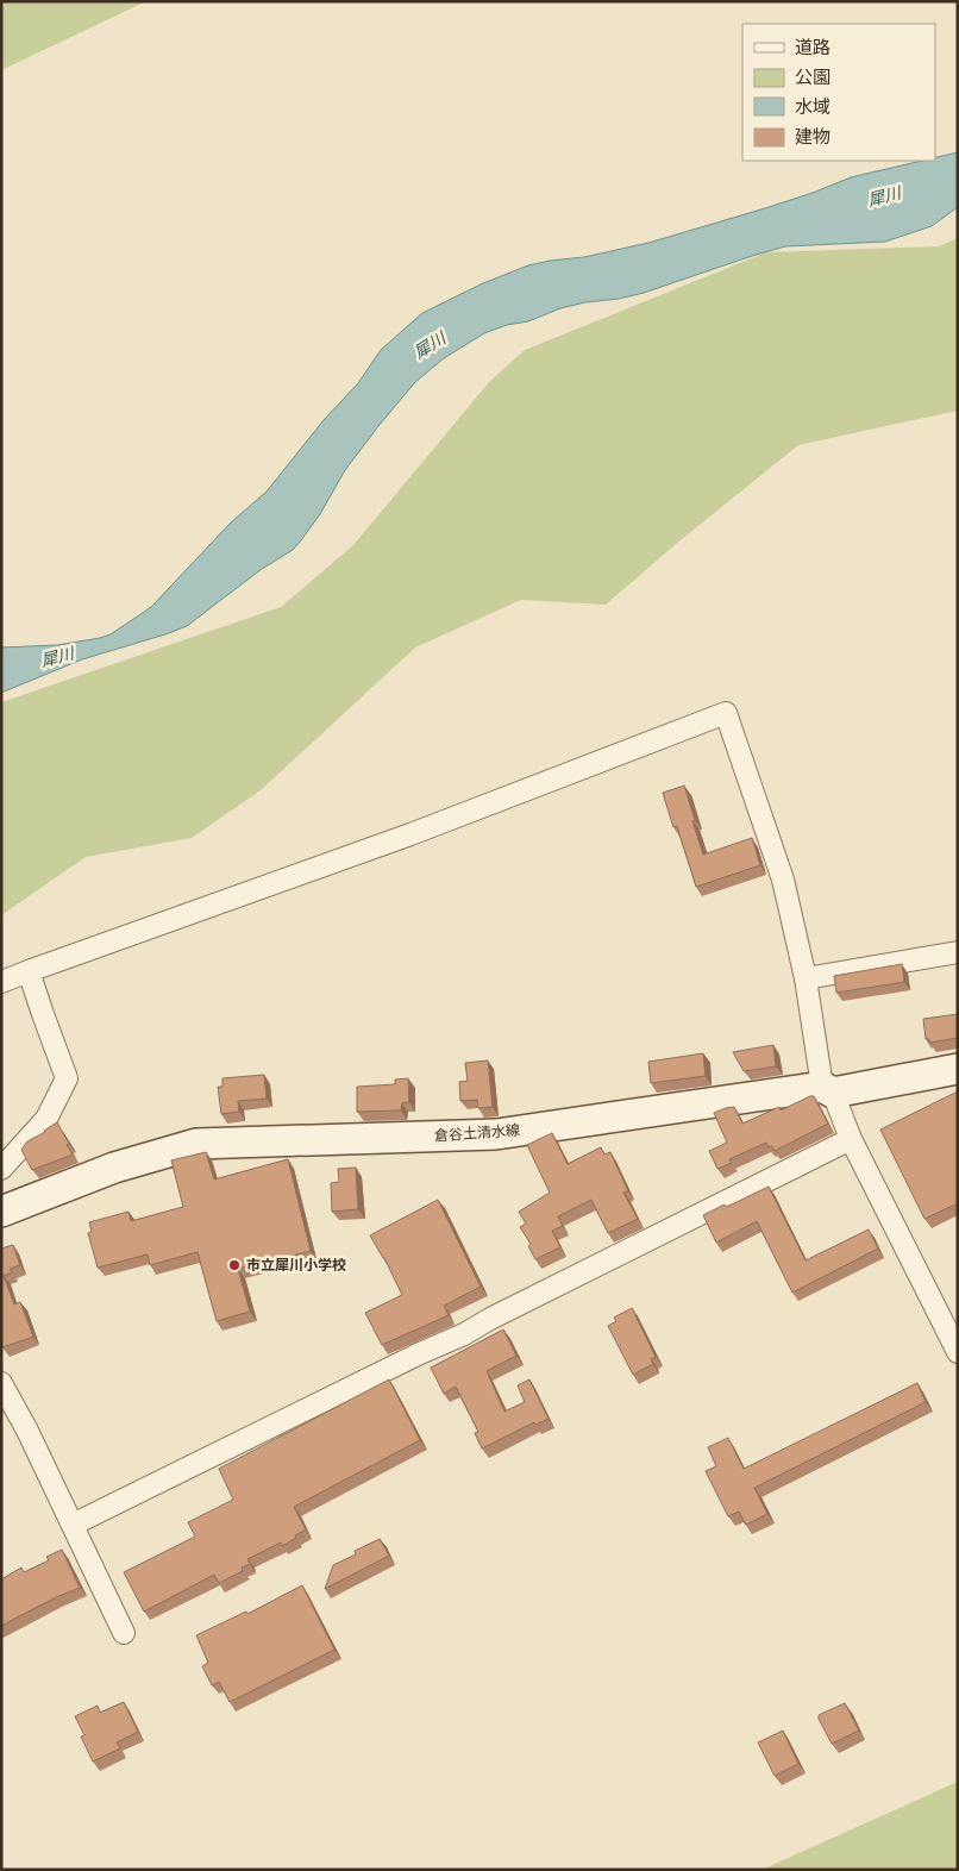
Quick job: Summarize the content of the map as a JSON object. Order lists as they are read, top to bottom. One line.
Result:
{"streets":{"main road":["倉谷土清水線"]},"water":["犀川"],"places":["市立犀川小学校"],"legend":["道路","公園","水域","建物"]}
